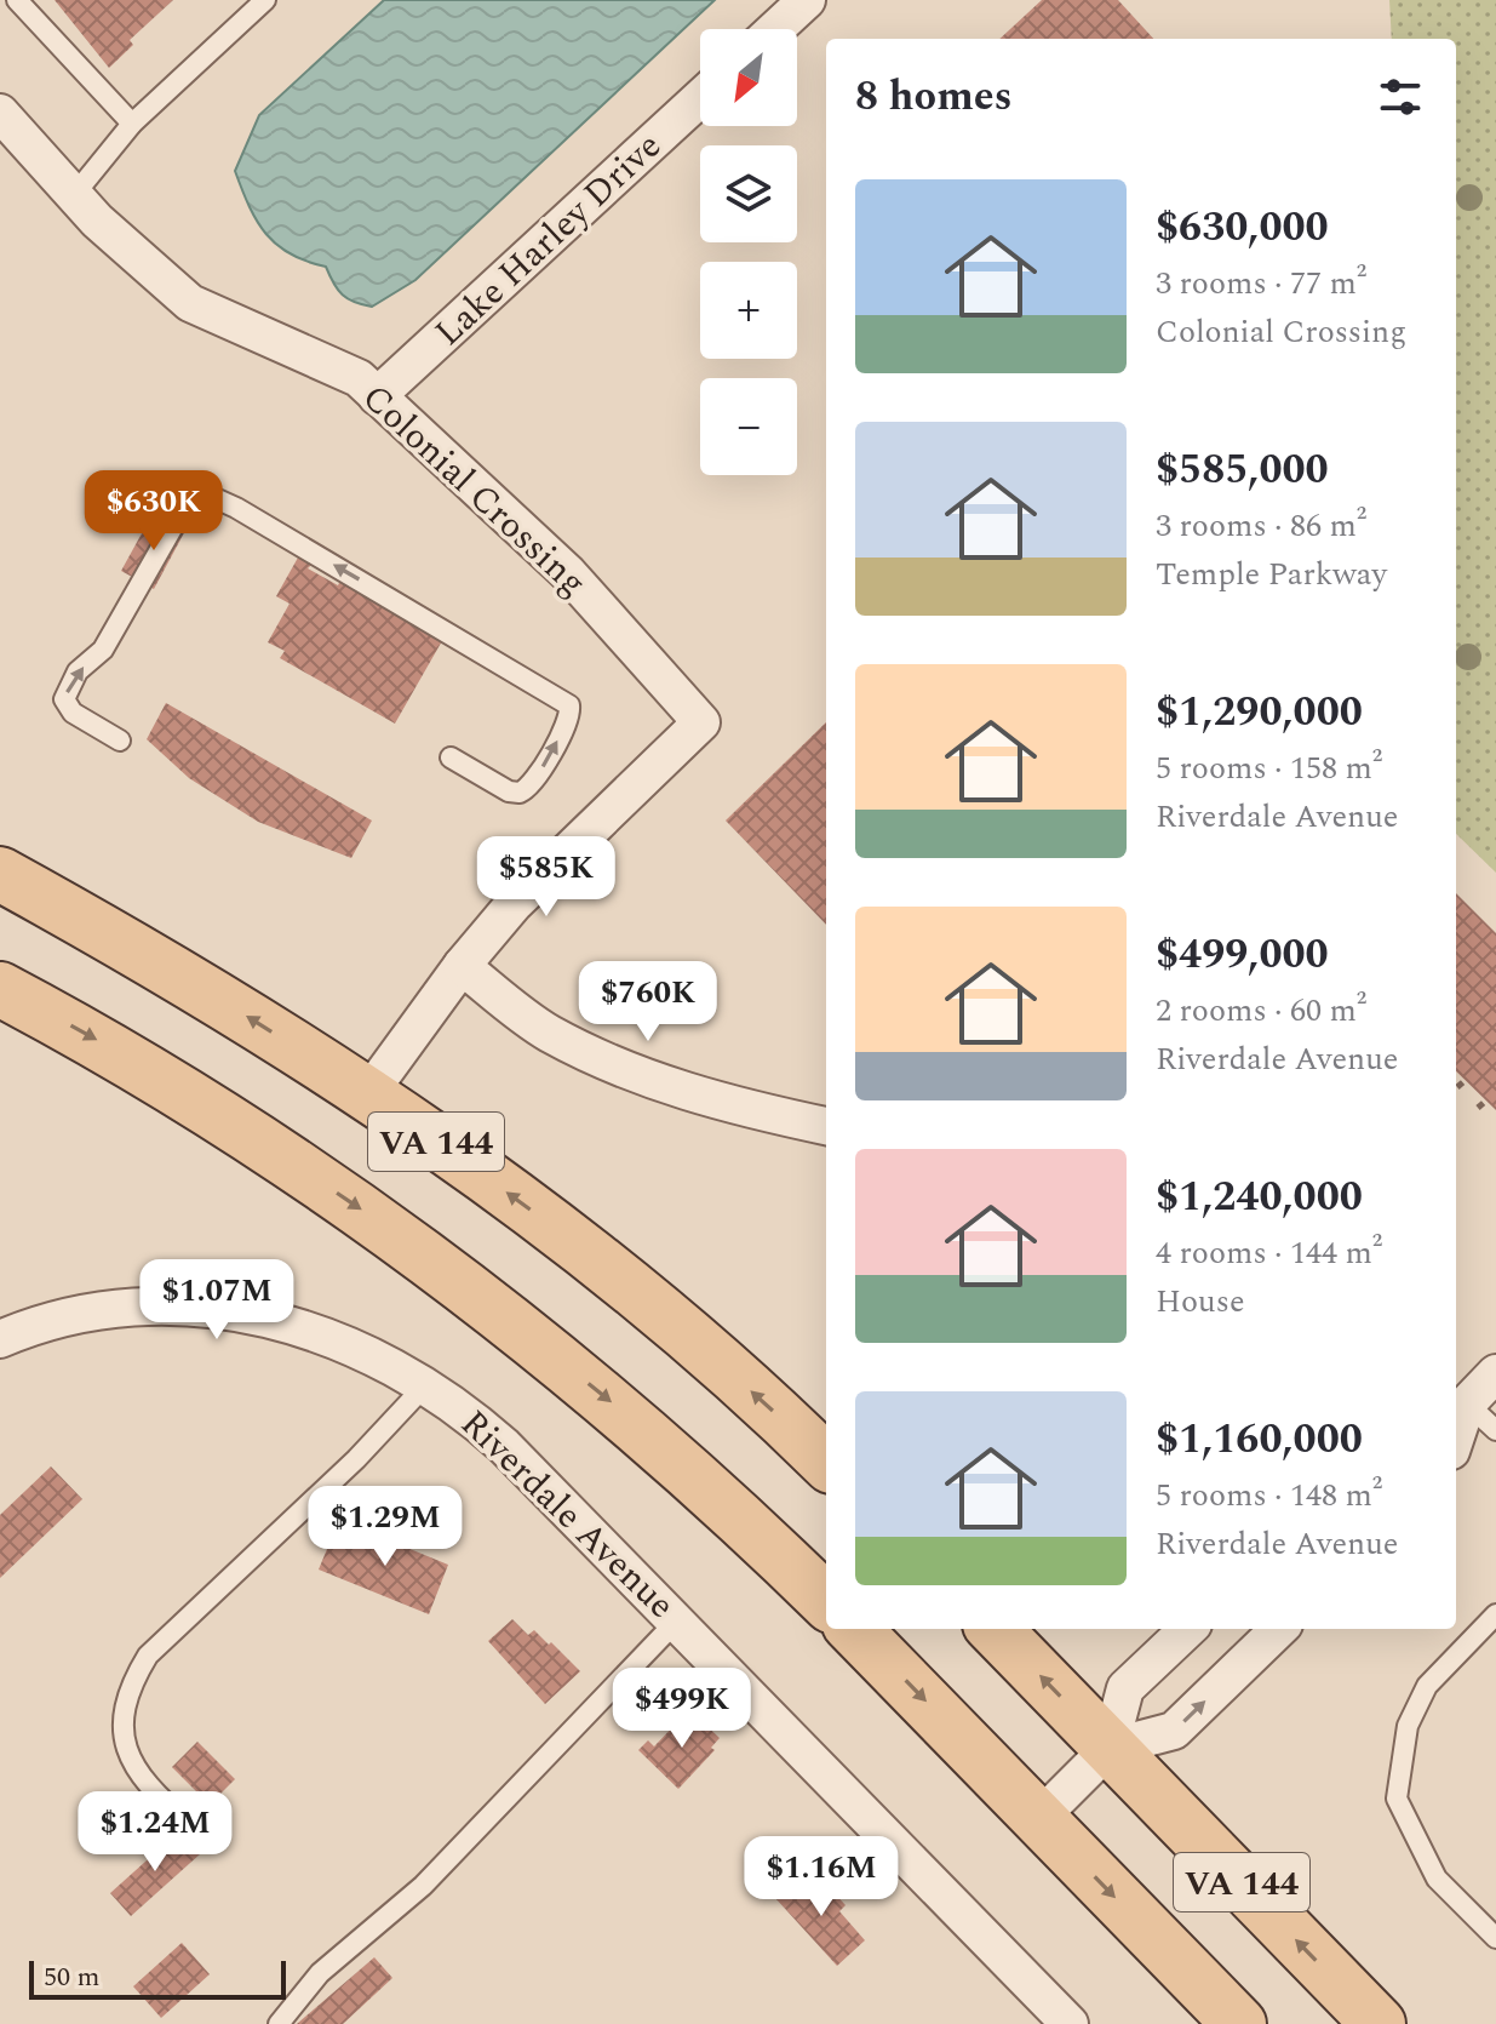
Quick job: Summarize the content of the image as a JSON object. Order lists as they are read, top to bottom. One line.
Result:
{"streets":{"main road":["VA 144"],"street":["Lake Harley Drive","Colonial Crossing","Riverdale Avenue"]},"crossings":[["Lake Harley Drive","Colonial Crossing"]],"scale_bar":"50 m","north":"bottom left","page":{"map_buttons":["+","−"],"heading":"8 homes","list":[{"name":"$630,000","note":"3 rooms · 77 m² · Colonial Crossing"},{"name":"$585,000","note":"3 rooms · 86 m² · Temple Parkway"},{"name":"$1,290,000","note":"5 rooms · 158 m² · Riverdale Avenue"},{"name":"$499,000","note":"2 rooms · 60 m² · Riverdale Avenue"},{"name":"$1,240,000","note":"4 rooms · 144 m² · House"},{"name":"$1,160,000","note":"5 rooms · 148 m² · Riverdale Avenue"}],"price":["$630K","$585K","$760K","$1.07M","$1.29M","$499K","$1.24M","$1.16M"],"scale":"50 m"}}
